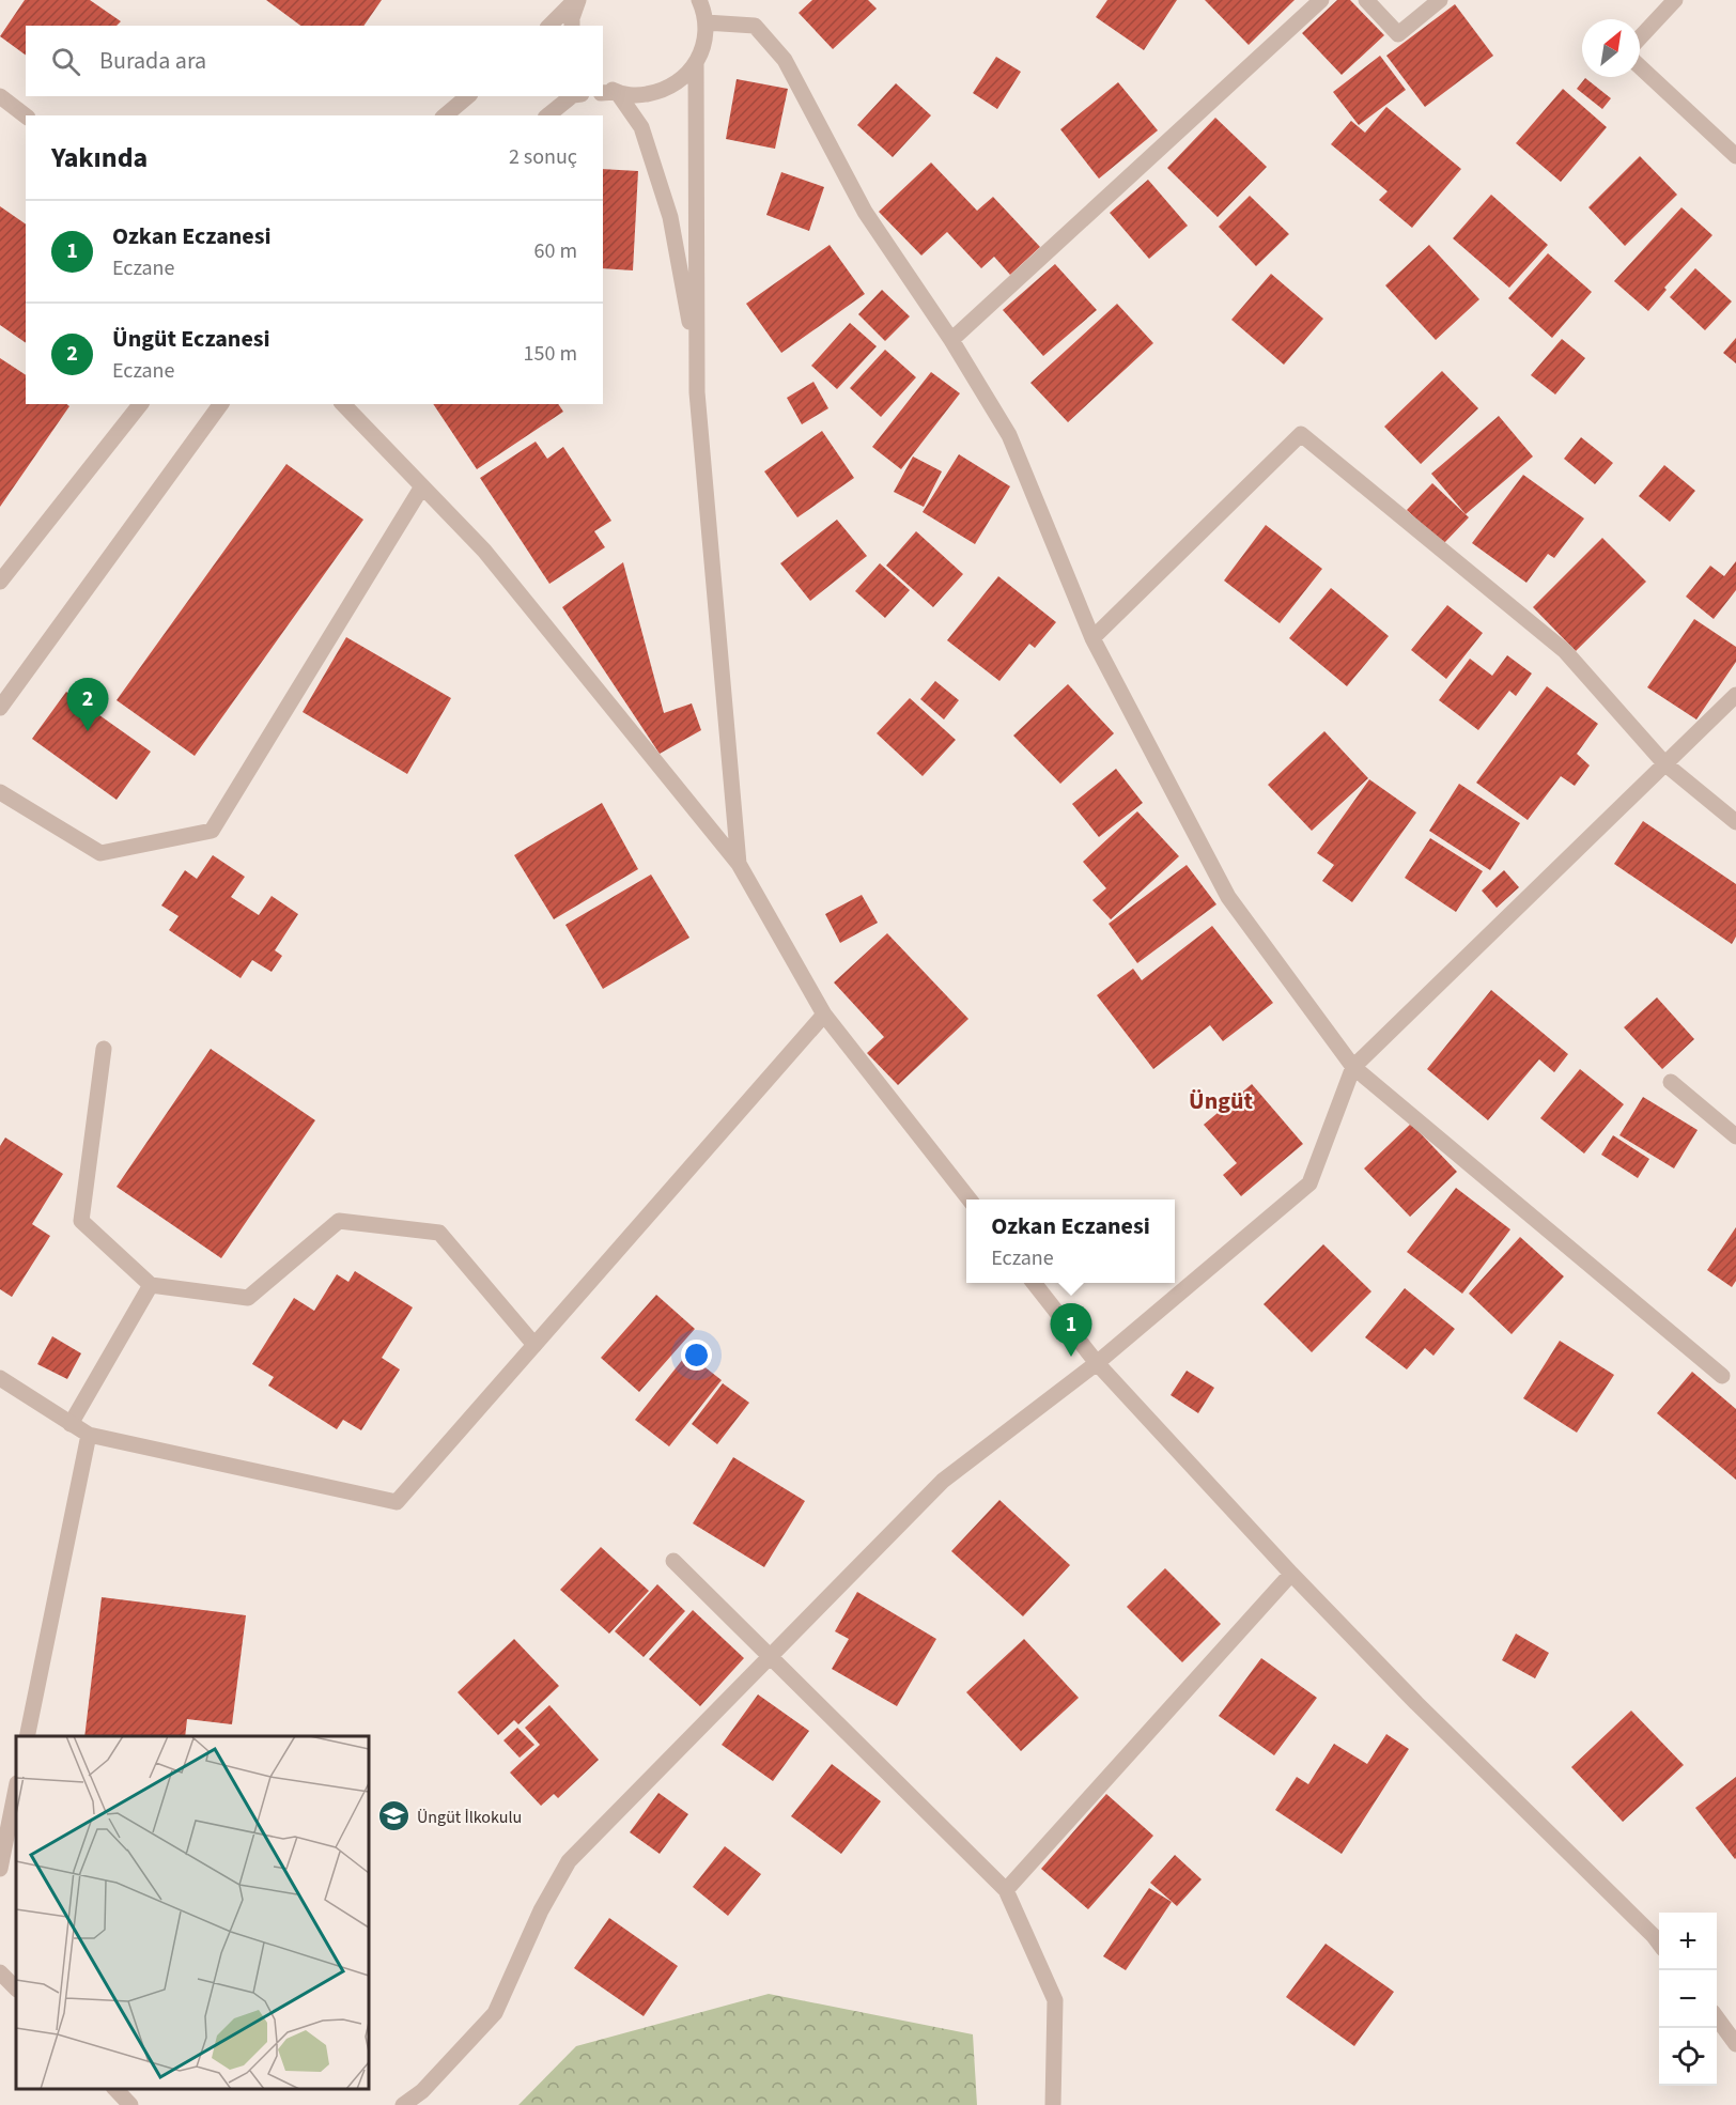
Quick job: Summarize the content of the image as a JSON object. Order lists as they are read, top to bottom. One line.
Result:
{"districts":["Üngüt"],"places":{"school or university":["Üngüt İlkokulu"]},"north":"top right","page":{"search":"Burada ara","heading":["Yakında","2 sonuç"],"list":[{"mark":"1","name":"Ozkan Eczanesi","note":"Eczane","value":"60 m"},{"mark":"2","name":"Üngüt Eczanesi","note":"Eczane","value":"150 m"}],"pins":["2","1"],"popup":["Ozkan Eczanesi","Eczane"],"map_buttons":["+","−"]}}
